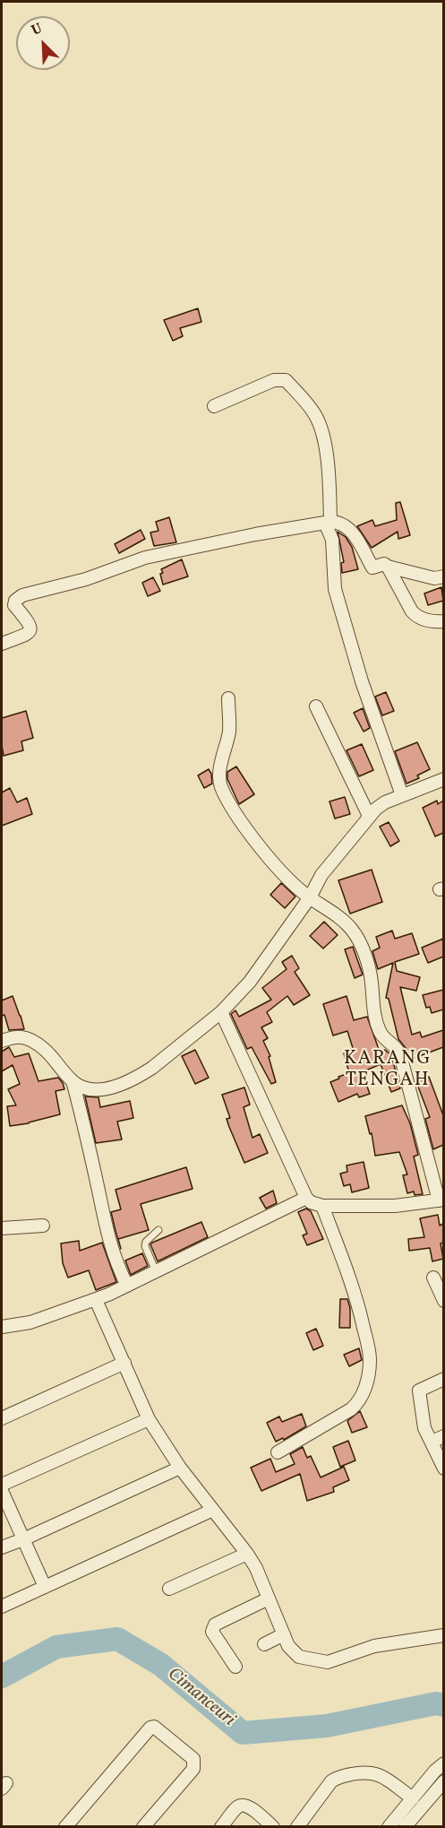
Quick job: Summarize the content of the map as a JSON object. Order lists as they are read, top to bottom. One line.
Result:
{"districts":["KARANG TENGAH"],"water":["Cimanceuri"],"north":"top left"}
